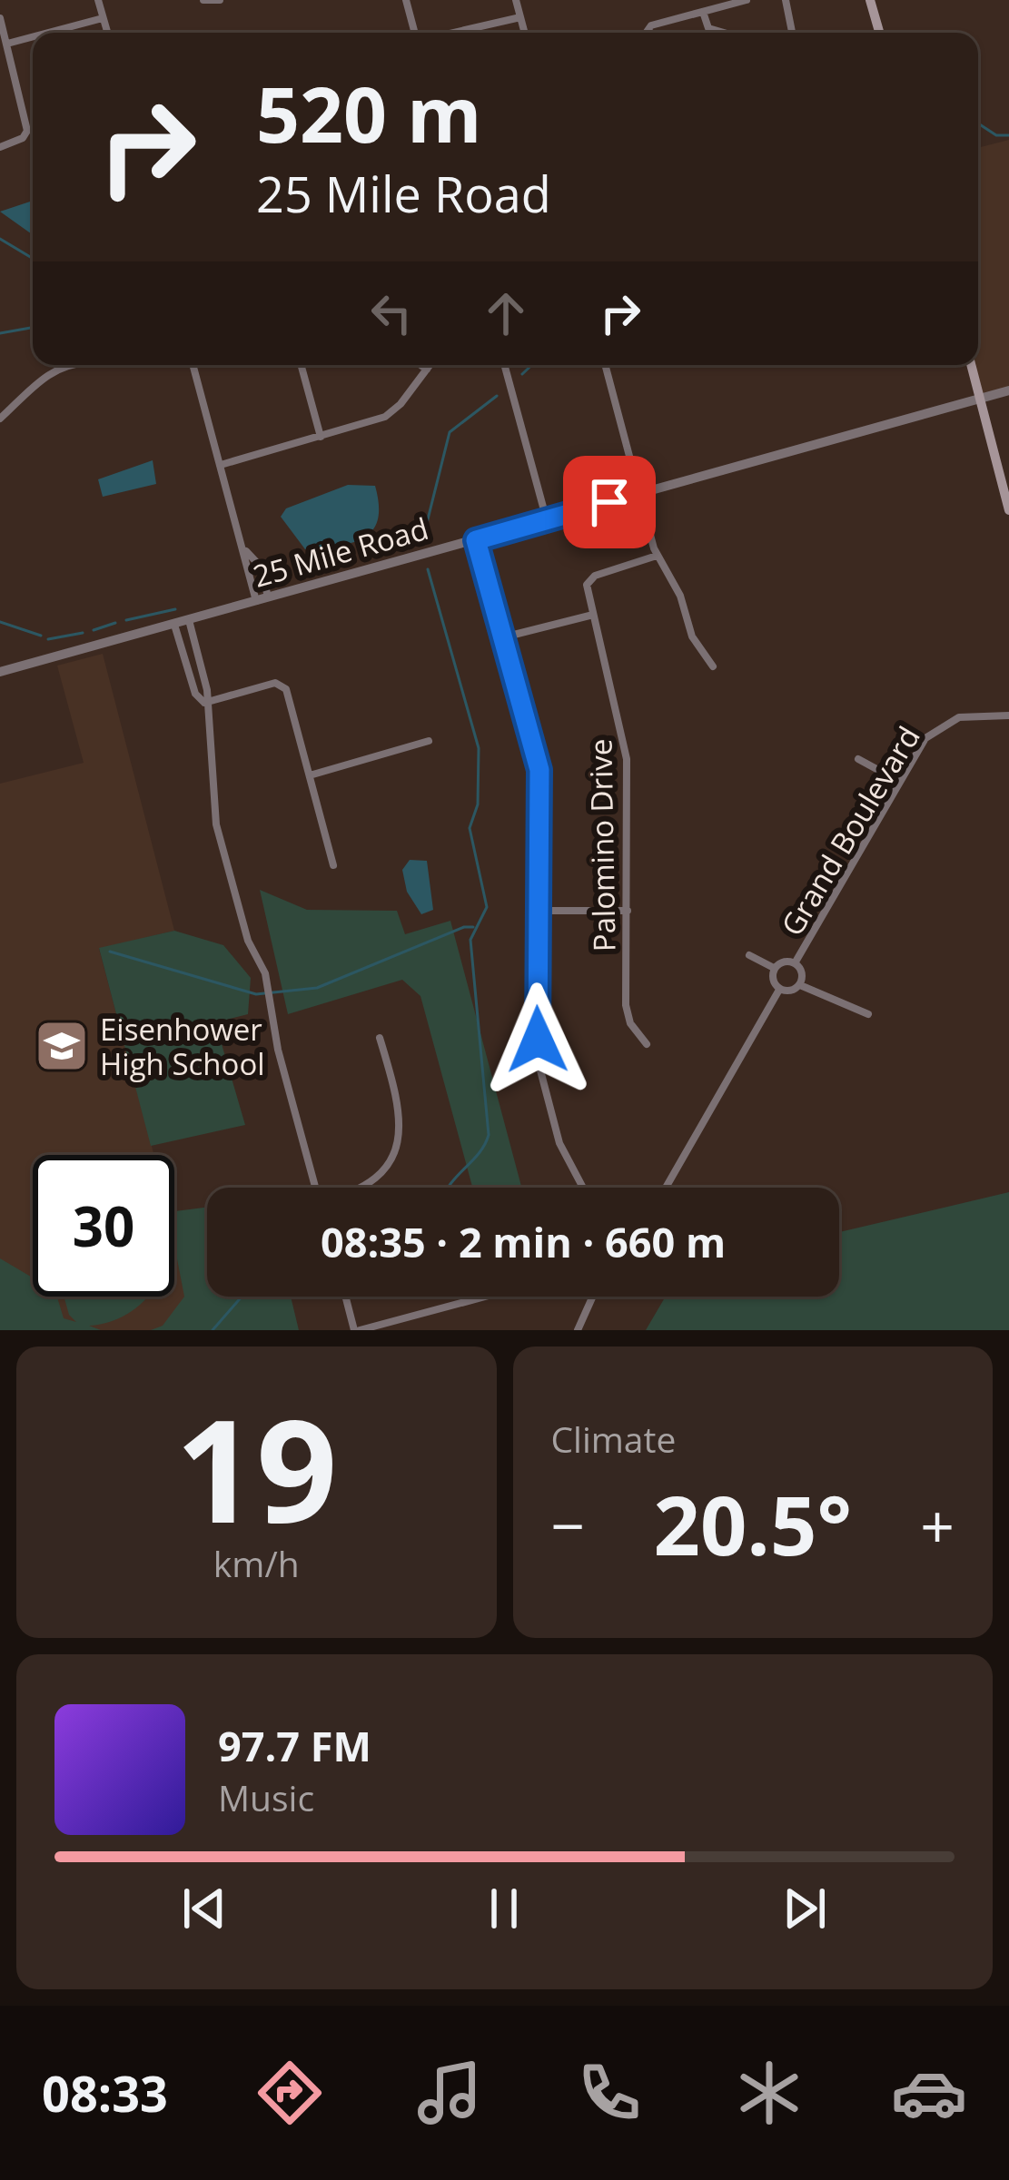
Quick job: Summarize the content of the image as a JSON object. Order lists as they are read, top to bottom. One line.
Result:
{"streets":{"street":["25 Mile Road","Grand Boulevard","Palomino Drive"]},"places":{"school or university":["Eisenhower High School"]},"page":{"turn":["520 m","25 Mile Road"],"limit":"30","trip":"08:35 · 2 min · 660 m","tile":[["19","km/h"],"Climate"],"heat":["−","20.5°","+"],"song":["97.7 FM","Music"],"tabs":"08:33"}}
